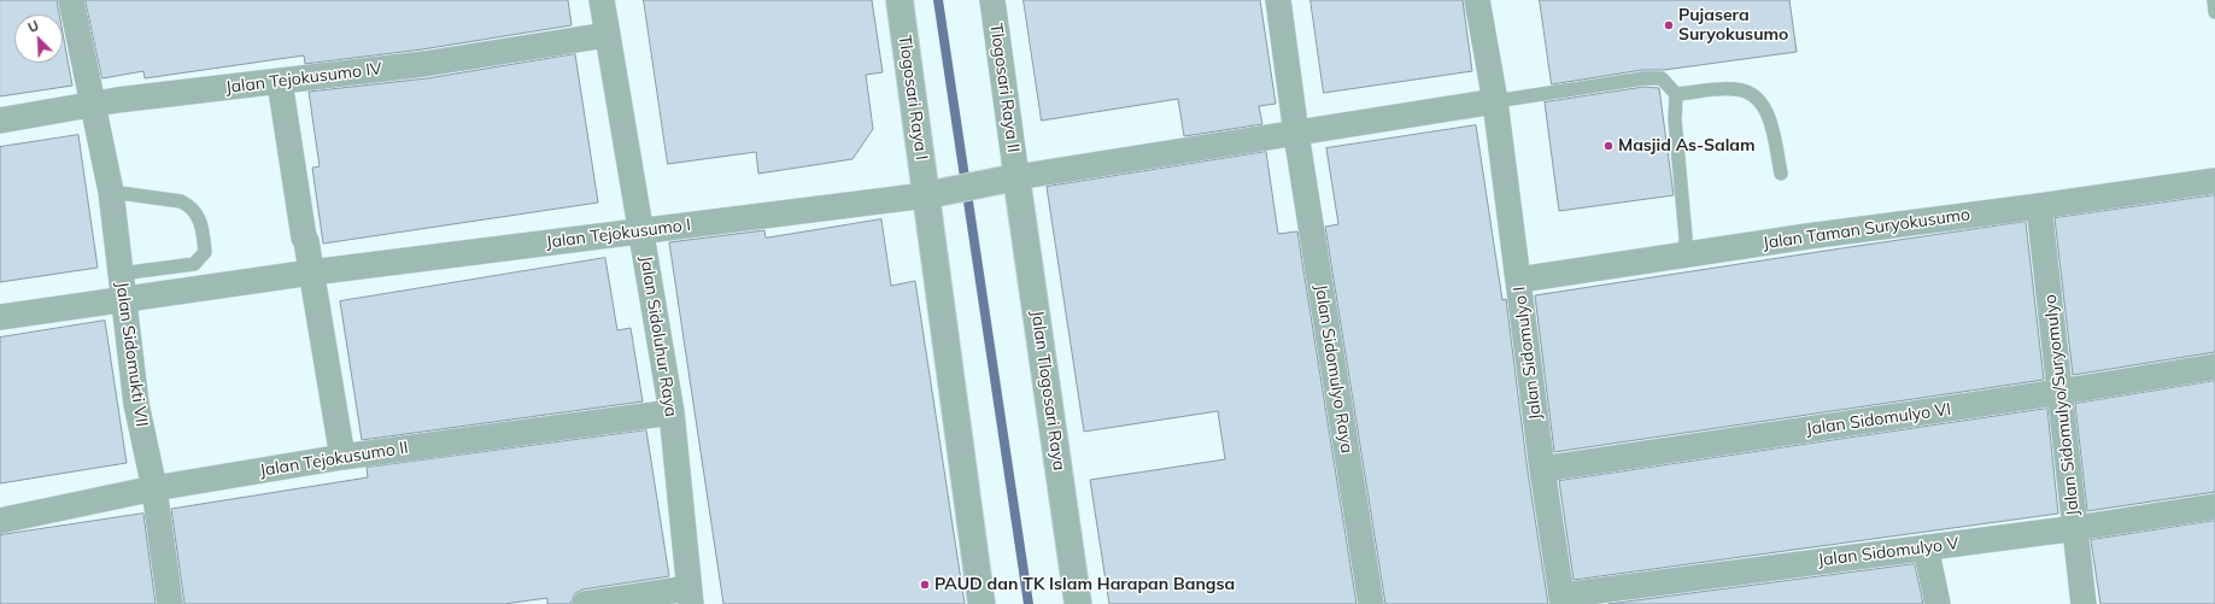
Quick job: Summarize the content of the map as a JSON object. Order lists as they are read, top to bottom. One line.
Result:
{"streets":{"street":["Jalan Tejokusumo IV","Tlogosari Raya II","Tlogosari Raya I","Jalan Taman Suryokusumo","Jalan Tejokusumo I","Jalan Sidoluhur Raya","Jalan Sidomulyo I","Jalan Sidomukti VII","Jalan Sidomulyo Raya","Jalan Tlogosari Raya","Jalan Sidomulyo/Suryomulyo","Jalan Sidomulyo VI","Jalan Tejokusumo II","Jalan Sidomulyo V"]},"crossings":[["Jalan Tejokusumo IV","Jalan Sidoluhur Raya"],["Jalan Tejokusumo IV","Jalan Sidomukti VII"],["Tlogosari Raya II","Jalan Tlogosari Raya"],["Tlogosari Raya I","Jalan Tejokusumo I"],["Jalan Taman Suryokusumo","Jalan Sidomulyo I"],["Jalan Taman Suryokusumo","Jalan Sidomulyo/Suryomulyo"],["Jalan Tejokusumo I","Jalan Sidoluhur Raya"],["Jalan Tejokusumo I","Jalan Sidomukti VII"],["Jalan Sidoluhur Raya","Jalan Tejokusumo II"],["Jalan Sidomulyo I","Jalan Sidomulyo VI"],["Jalan Sidomulyo I","Jalan Sidomulyo V"],["Jalan Sidomukti VII","Jalan Tejokusumo II"],["Jalan Sidomulyo/Suryomulyo","Jalan Sidomulyo VI"],["Jalan Sidomulyo/Suryomulyo","Jalan Sidomulyo V"]],"places":["Pujasera Suryokusumo","Masjid As-Salam","PAUD dan TK Islam Harapan Bangsa"],"north":"top left"}
